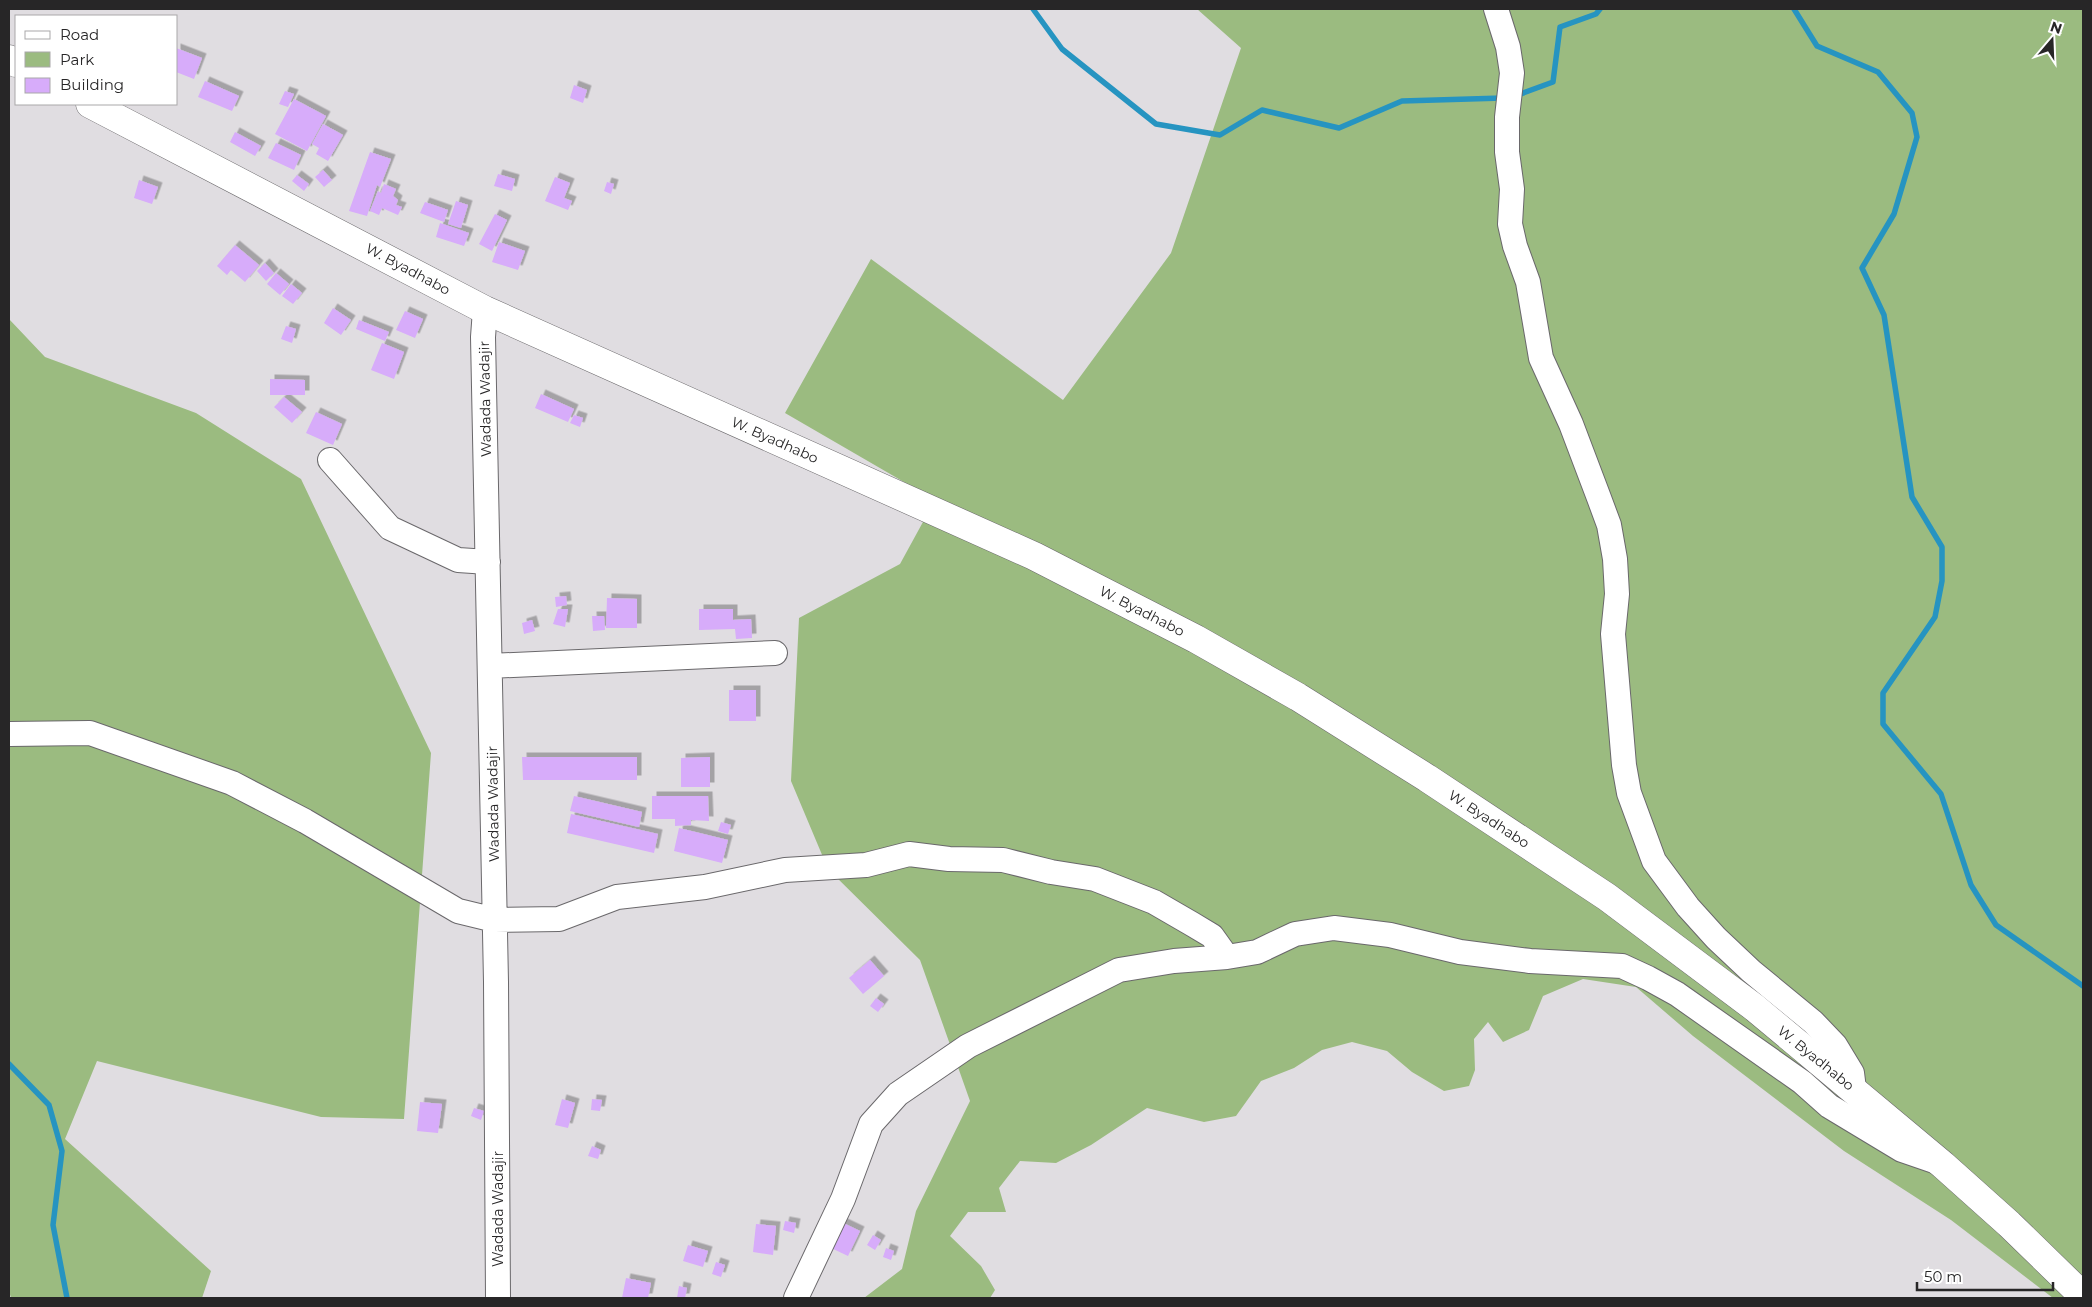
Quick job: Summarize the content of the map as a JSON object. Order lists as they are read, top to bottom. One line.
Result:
{"streets":{"main road":["W. Byadhabo"],"street":["Wadada Wadajir"]},"crossings":[["W. Byadhabo","Wadada Wadajir"]],"legend":["Road","Park","Building"],"scale_bar":"50 m","north":"top"}
